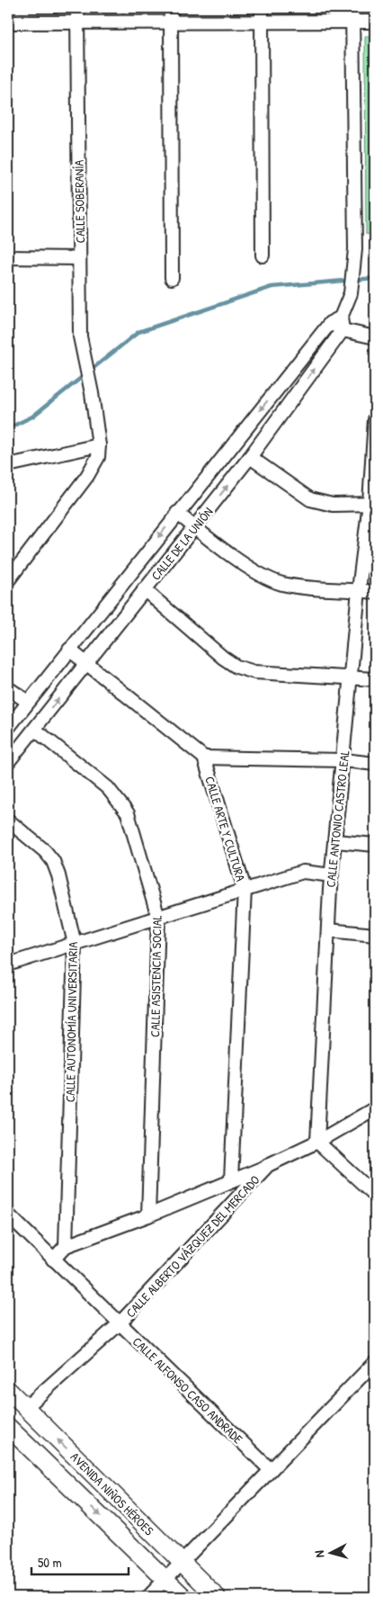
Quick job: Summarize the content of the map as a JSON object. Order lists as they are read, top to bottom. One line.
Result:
{"streets":{"main road":["AVENIDA NIÑOS HÉROES"],"street":["CALLE SOBERANÍA","CALLE DE LA UNIÓN","CALLE ANTONIO CASTRO LEAL","CALLE ARTE Y CULTURA","CALLE ASISTENCIA SOCIAL","CALLE AUTONOMÍA UNIVERSITARIA","CALLE ALBERTO VÁZQUEZ DEL MERCADO","CALLE ALFONSO CASO ANDRADE"]},"crossings":[["CALLE DE LA UNIÓN","CALLE ASISTENCIA SOCIAL"],["CALLE ANTONIO CASTRO LEAL","CALLE ALBERTO VÁZQUEZ DEL MERCADO"],["CALLE ALBERTO VÁZQUEZ DEL MERCADO","CALLE ALFONSO CASO ANDRADE"],["CALLE ALBERTO VÁZQUEZ DEL MERCADO","AVENIDA NIÑOS HÉROES"]],"scale_bar":"50 m","north":"left"}
